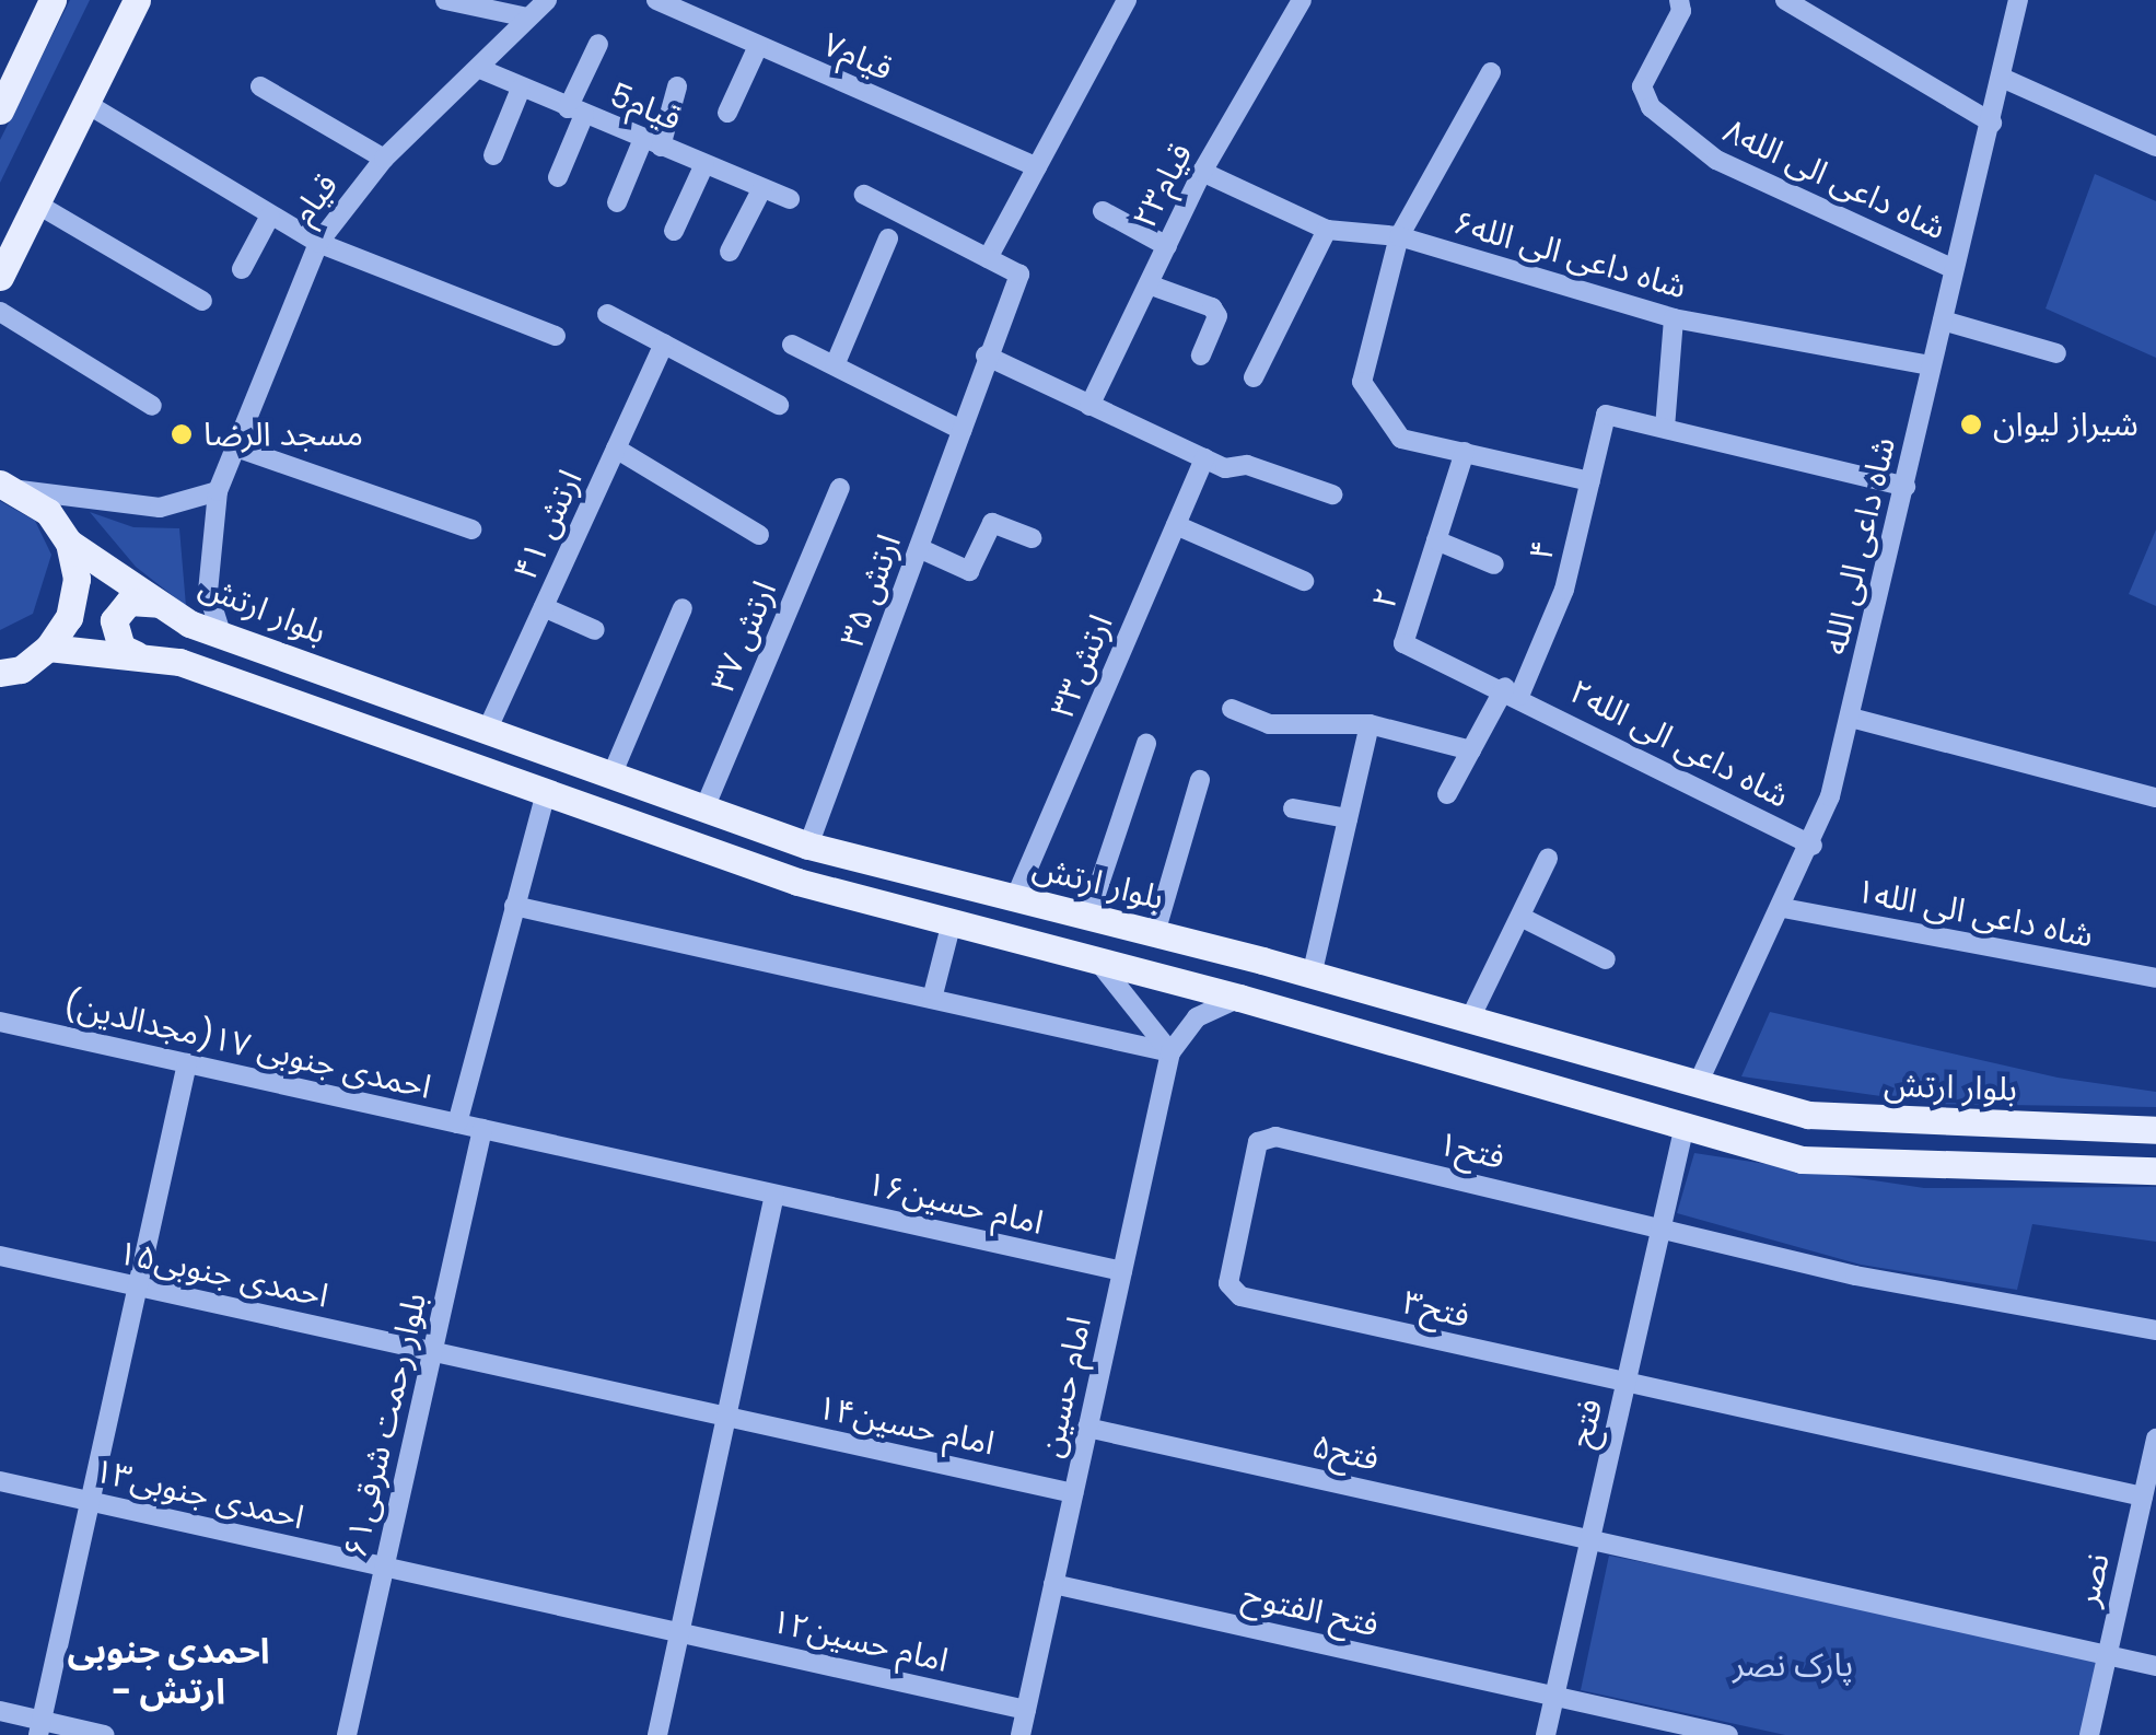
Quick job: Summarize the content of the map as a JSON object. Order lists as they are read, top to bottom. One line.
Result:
{"streets":{"main road":["بلوار ارتش"],"street":["قیام۷","قیام5","شاه داعی الی الله۸","قیام۲۳","قیام","شاه داعی الی الله۶","ارتش ۴۱","شاه داعی الی الله","۴","ارتش ۳۵","۲","ارتش ۳۷","ارتش۳۳","شاه داعی الی الله۲","شاه داعی الی الله۱","احمدی جنوبی ۱۷(مجدالدین)","۱فتح","امام حسین۱۶","احمدی جنوبی۱۵","۳فتح","امام حسین","فتح","بلوار رحمت شرقی۶۱","امام حسین۱۴","۵فتح","احمدی جنوبی۱۳","نصر","فتح الفتوح","امام حسین۱۲"]},"crossings":[["قیام5","قیام"],["شاه داعی الی الله۸","شاه داعی الی الله"],["قیام۲۳","شاه داعی الی الله۶"],["قیام","بلوار ارتش"],["شاه داعی الی الله۶","شاه داعی الی الله"],["ارتش ۴۱","بلوار ارتش"],["شاه داعی الی الله","بلوار ارتش"],["شاه داعی الی الله","شاه داعی الی الله۲"],["شاه داعی الی الله","شاه داعی الی الله۱"],["۴","۲"],["۴","شاه داعی الی الله۲"],["ارتش ۳۵","بلوار ارتش"],["۲","شاه داعی الی الله۲"],["بلوار ارتش","ارتش ۳۷"],["بلوار ارتش","ارتش۳۳"],["احمدی جنوبی ۱۷(مجدالدین)","امام حسین۱۶"],["احمدی جنوبی ۱۷(مجدالدین)","بلوار رحمت شرقی۶۱"],["۱فتح","۳فتح"],["۱فتح","فتح"],["امام حسین۱۶","امام حسین"],["احمدی جنوبی۱۵","بلوار رحمت شرقی۶۱"],["احمدی جنوبی۱۵","امام حسین۱۴"],["۳فتح","فتح"],["۳فتح","نصر"],["امام حسین","امام حسین۱۴"],["امام حسین","۵فتح"],["امام حسین","فتح الفتوح"],["امام حسین","امام حسین۱۲"],["فتح","۵فتح"],["فتح","فتح الفتوح"],["بلوار رحمت شرقی۶۱","احمدی جنوبی۱۳"],["۵فتح","نصر"],["احمدی جنوبی۱۳","امام حسین۱۲"]],"districts":["احمدی جنوبی - ارتش"],"parks":["پارک نصر"],"places":["شیراز لیوان","مسجد الرضا"]}
